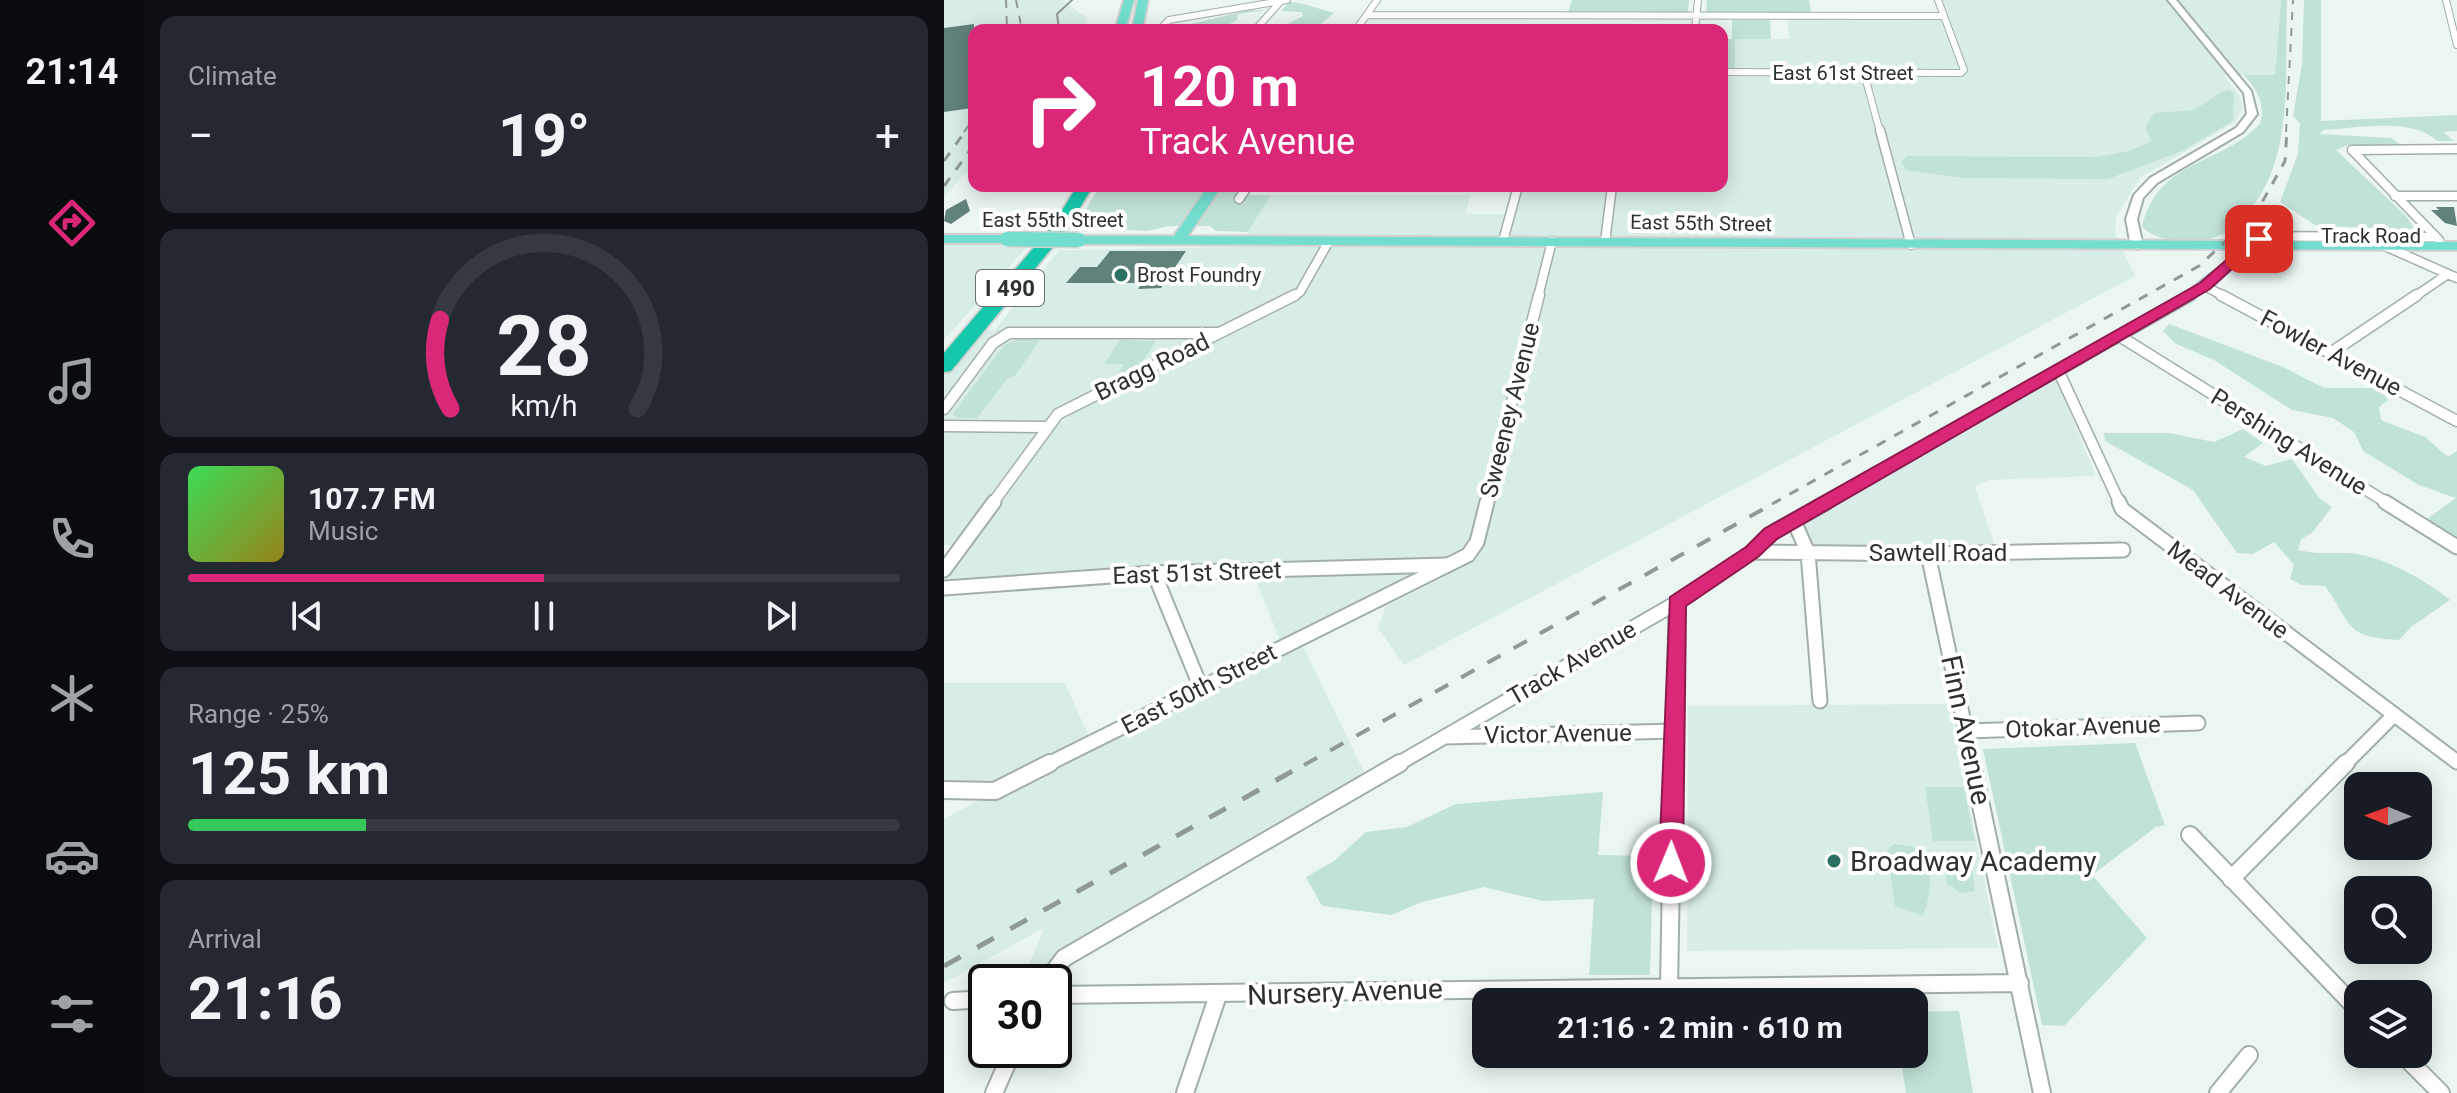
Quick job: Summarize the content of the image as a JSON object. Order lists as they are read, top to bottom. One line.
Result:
{"streets":{"highway":["I 490"],"main road":["East 55th Street"],"street":["East 61st Street","Track Road","Fowler Avenue","Bragg Road","Sweeney Avenue","Pershing Avenue","Sawtell Road","East 51st Street","Mead Avenue","Track Avenue","East 50th Street","Otokar Avenue","Finn Avenue","Victor Avenue","Nursery Avenue"]},"crossings":[["East 55th Street","Track Road"],["East 55th Street","Bragg Road"],["East 55th Street","Sweeney Avenue"],["Track Road","Track Avenue"],["Fowler Avenue","Track Avenue"],["Sweeney Avenue","East 51st Street"],["Sweeney Avenue","East 50th Street"],["Pershing Avenue","Track Avenue"],["Sawtell Road","Track Avenue"],["Sawtell Road","Finn Avenue"],["East 51st Street","East 50th Street"],["Mead Avenue","Track Avenue"],["Track Avenue","Victor Avenue"],["Otokar Avenue","Finn Avenue"],["Finn Avenue","Nursery Avenue"]],"places":["Brost Foundry","Broadway Academy"],"north":"left","page":{"tabs":"21:14","tile":["Climate",["Range · 25%","125 km"],["Arrival","21:16"]],"turn":["120 m","Track Avenue"],"heat":["−","19°","+"],"song":["107.7 FM","Music"],"limit":"30","trip":"21:16 · 2 min · 610 m","gauge":["28","km/h"]}}
